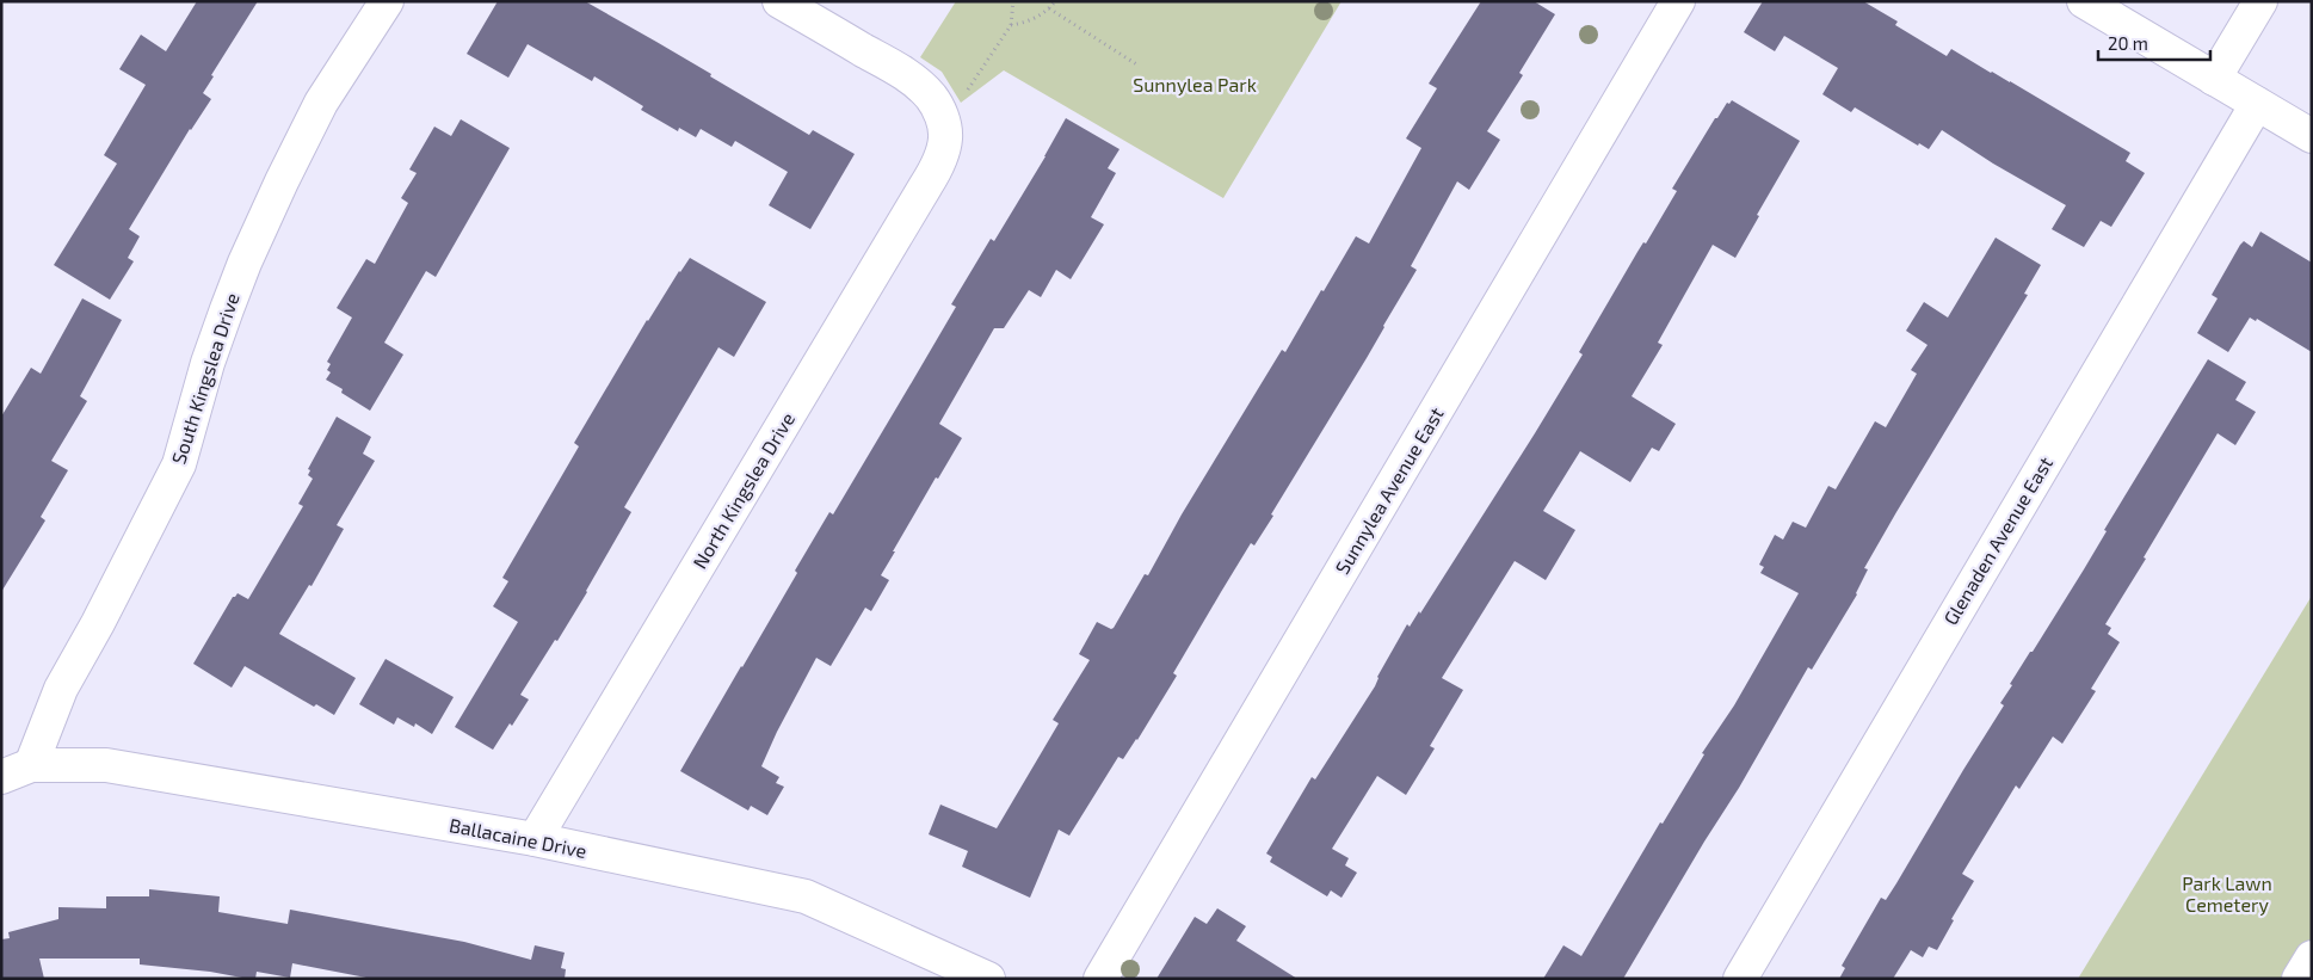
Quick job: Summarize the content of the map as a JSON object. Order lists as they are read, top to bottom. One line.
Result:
{"streets":{"street":["South Kingslea Drive","North Kingslea Drive","Sunnylea Avenue East","Glenaden Avenue East","Ballacaine Drive"]},"crossings":[["South Kingslea Drive","Ballacaine Drive"],["North Kingslea Drive","Ballacaine Drive"]],"parks":["Sunnylea Park","Park Lawn Cemetery"],"scale_bar":"20 m"}
